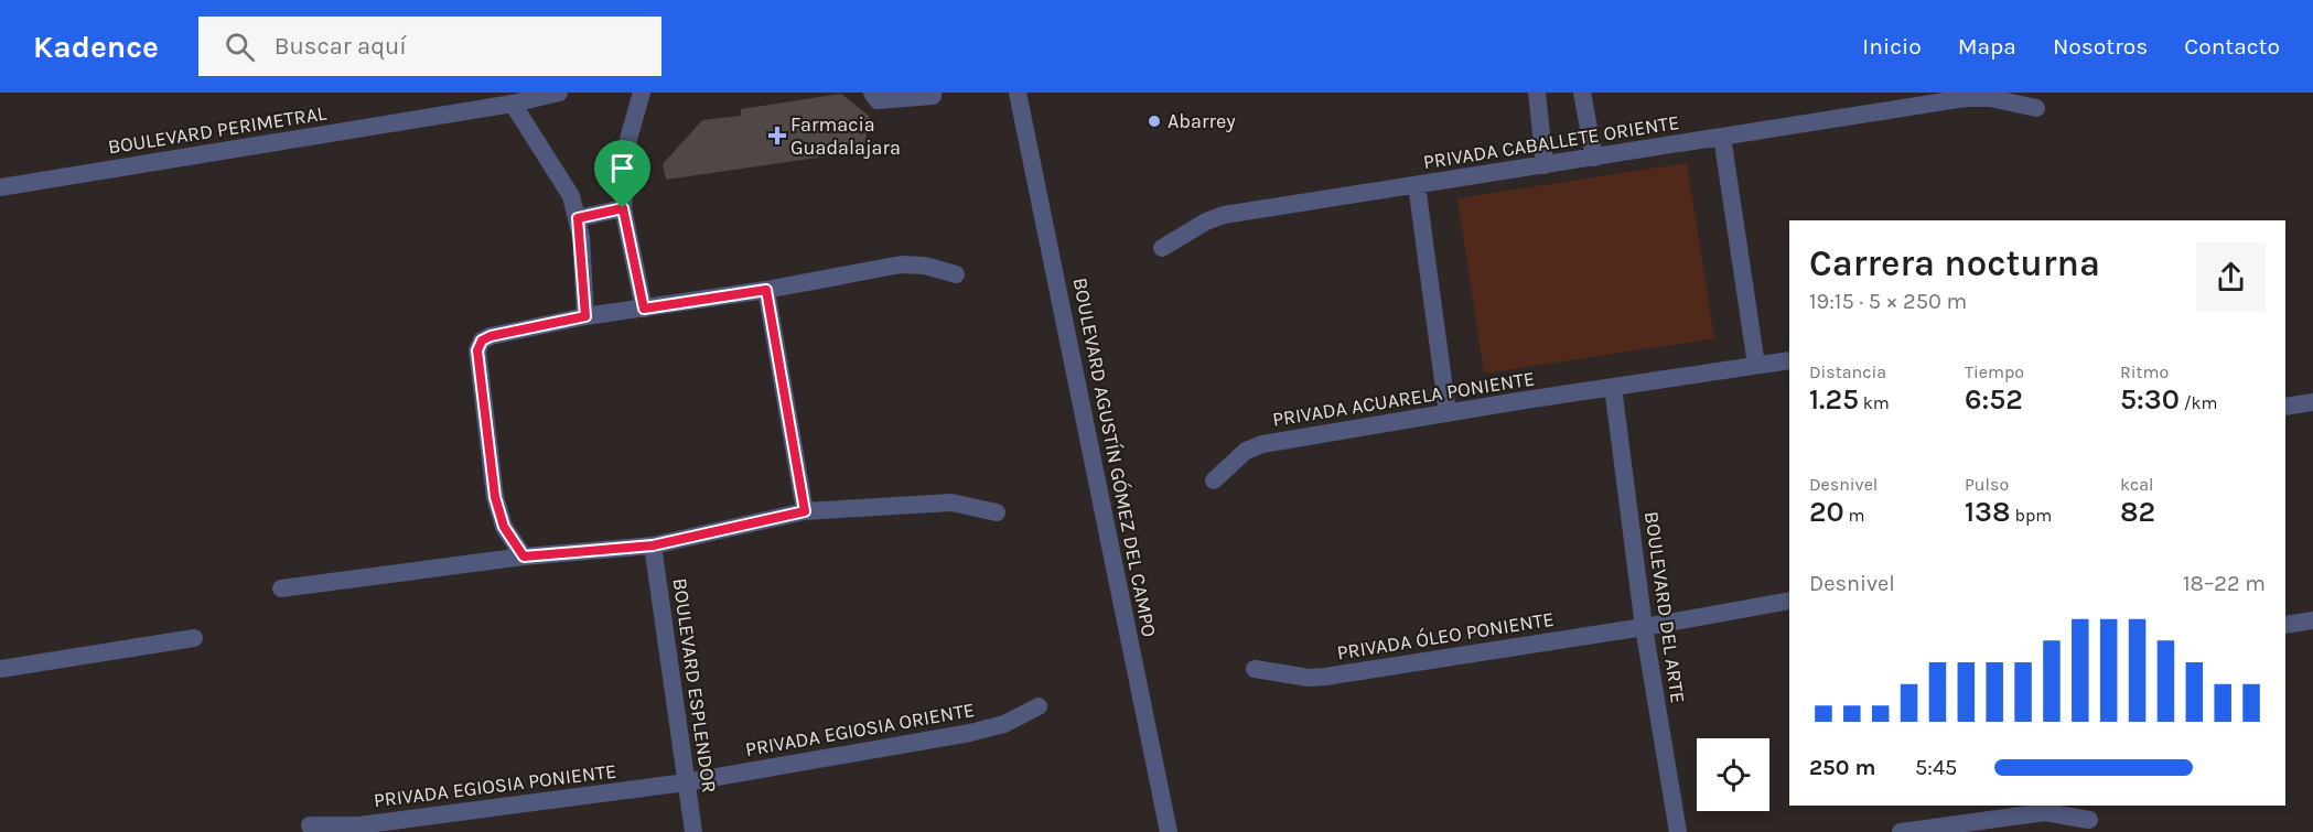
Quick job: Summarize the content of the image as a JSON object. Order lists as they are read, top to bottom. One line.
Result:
{"streets":{"street":["BOULEVARD PERIMETRAL","PRIVADA CABALLETE ORIENTE","PRIVADA ACUARELA PONIENTE","BOULEVARD AGUSTÍN GÓMEZ DEL CAMPO","BOULEVARD DEL ARTE","PRIVADA ÓLEO PONIENTE","BOULEVARD ESPLENDOR","PRIVADA EGIOSIA ORIENTE","PRIVADA EGIOSIA PONIENTE"]},"crossings":[["PRIVADA CABALLETE ORIENTE","PRIVADA ACUARELA PONIENTE"],["PRIVADA ACUARELA PONIENTE","BOULEVARD DEL ARTE"],["BOULEVARD DEL ARTE","PRIVADA ÓLEO PONIENTE"],["BOULEVARD ESPLENDOR","PRIVADA EGIOSIA ORIENTE"],["BOULEVARD ESPLENDOR","PRIVADA EGIOSIA PONIENTE"],["PRIVADA EGIOSIA ORIENTE","PRIVADA EGIOSIA PONIENTE"]],"places":{"other":["Abarrey"],"health":["Farmacia Guadalajara"]},"page":{"header":"Kadence","search":"Buscar aquí","nav":["Inicio","Mapa","Nosotros","Contacto"],"heading":["Carrera nocturna","19:15 · 5 × 250 m"],"stats":[["Distancia","1.25 km"],["Tiempo","6:52"],["Ritmo","5:30 /km"],["Desnivel","20 m"],["Pulso","138 bpm"],["kcal","82"]],"chart":["Desnivel","18–22 m"],"list":[{"name":"250 m","note":"5:45"}]}}
